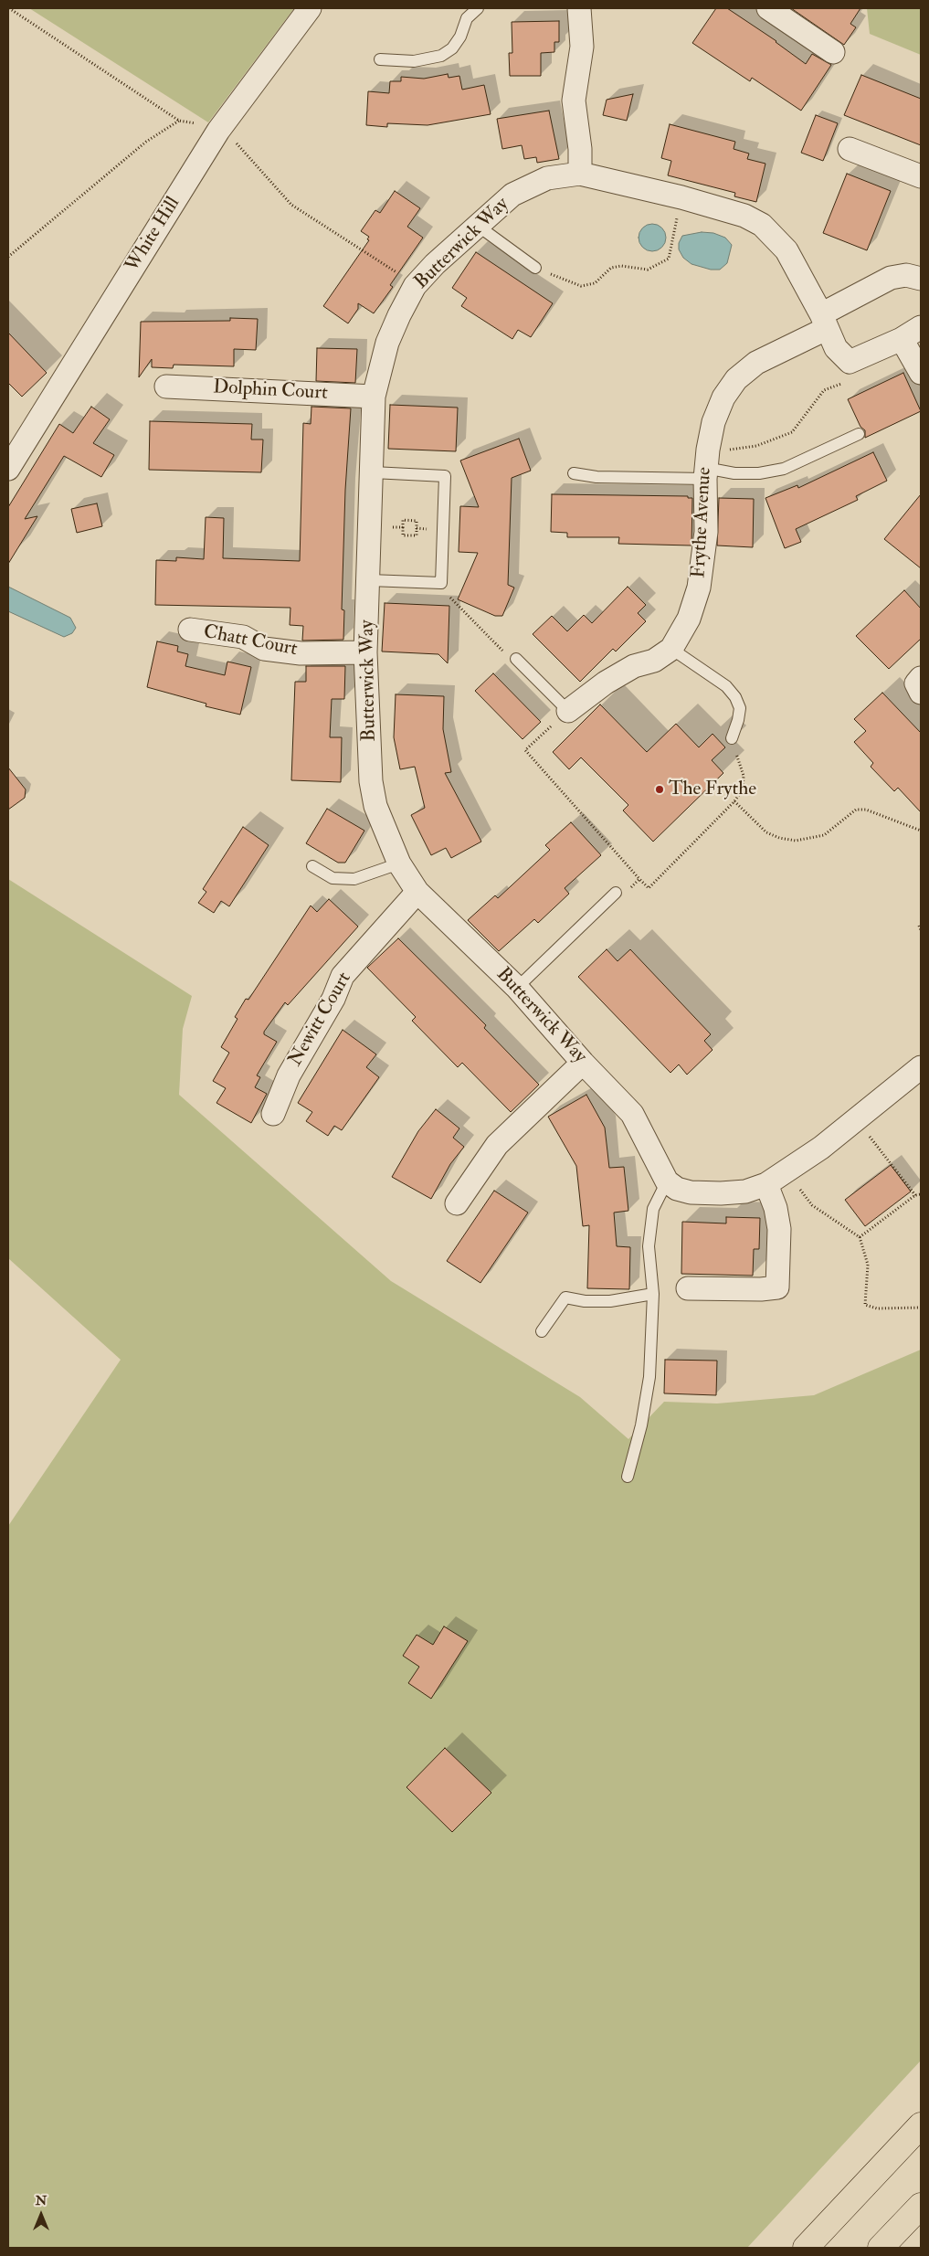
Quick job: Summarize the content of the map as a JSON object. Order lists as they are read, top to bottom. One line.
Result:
{"streets":{"street":["White Hill","Butterwick Way","Dolphin Court","Frythe Avenue","Chatt Court","Newitt Court"]},"crossings":[["Butterwick Way","Dolphin Court"],["Butterwick Way","Frythe Avenue"],["Butterwick Way","Chatt Court"],["Butterwick Way","Newitt Court"]],"places":["The Frythe"],"north":"top"}
